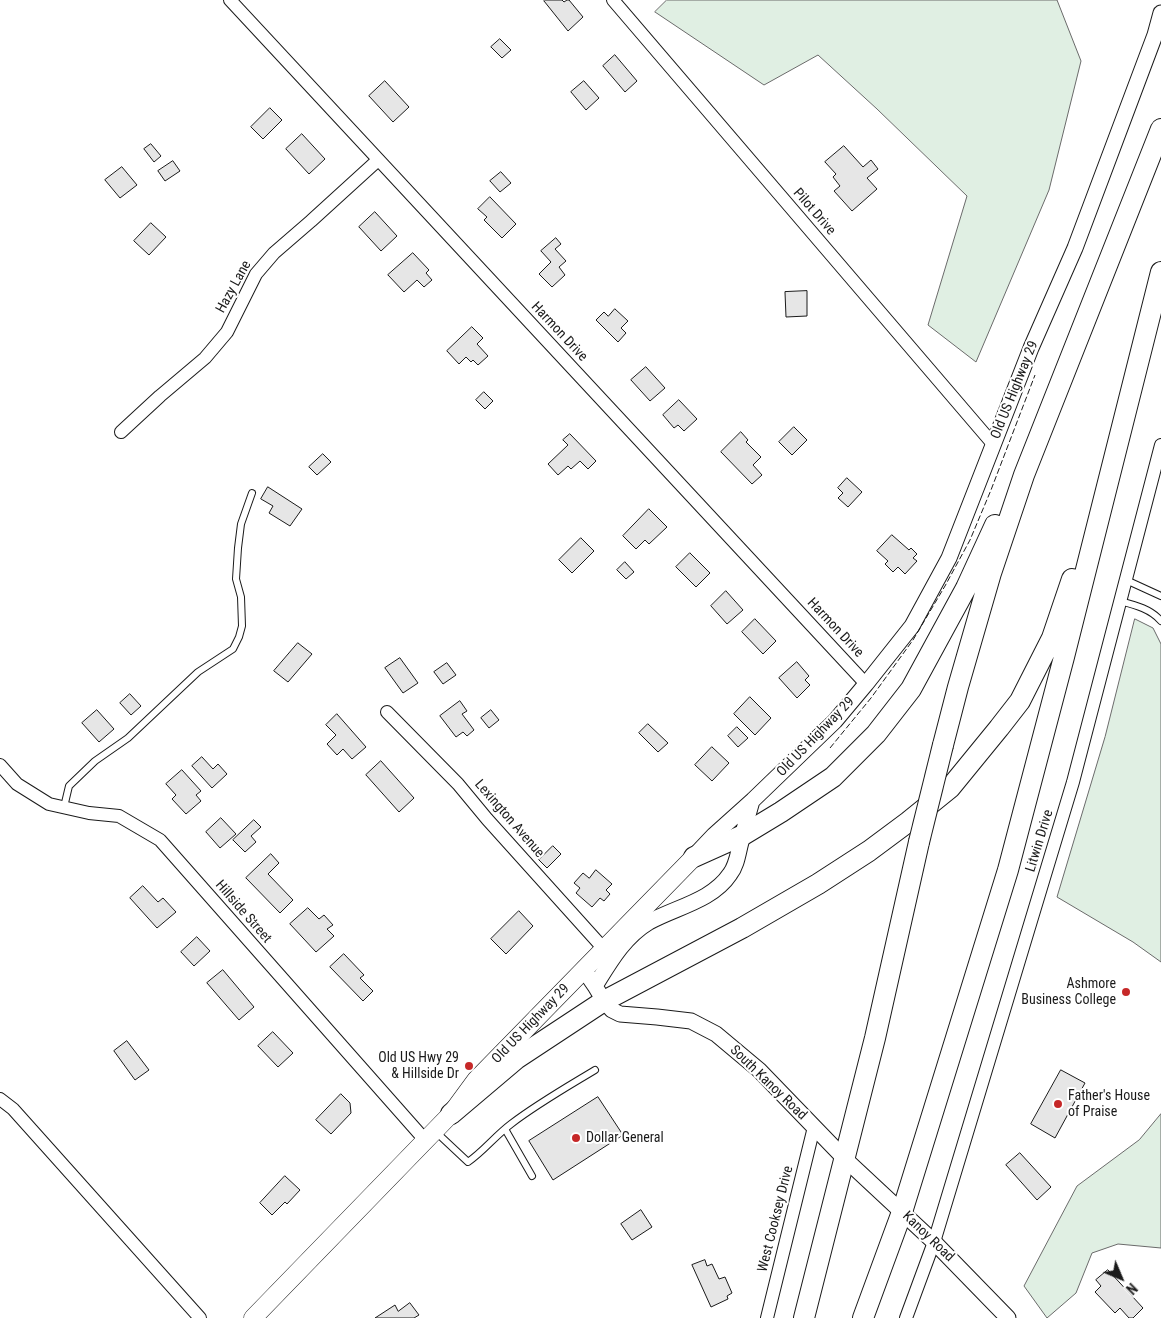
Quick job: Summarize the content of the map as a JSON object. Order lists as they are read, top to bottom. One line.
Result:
{"streets":{"main road":["Old US Highway 29"],"street":["Pilot Drive","Hazy Lane","Harmon Drive","Lexington Avenue","Litwin Drive","Hillside Street","South Kanoy Road","West Cooksey Drive","Kanoy Road"]},"crossings":[["Pilot Drive","Old US Highway 29"],["Hazy Lane","Harmon Drive"],["Harmon Drive","Old US Highway 29"],["Old US Highway 29","Lexington Avenue"],["Old US Highway 29","Hillside Street"],["Old US Highway 29","South Kanoy Road"],["Litwin Drive","Kanoy Road"],["South Kanoy Road","West Cooksey Drive"],["South Kanoy Road","Kanoy Road"]],"places":["Ashmore Business College","Old US Hwy 29 & Hillside Dr","Father's House of Praise","Dollar General"],"north":"bottom right"}
